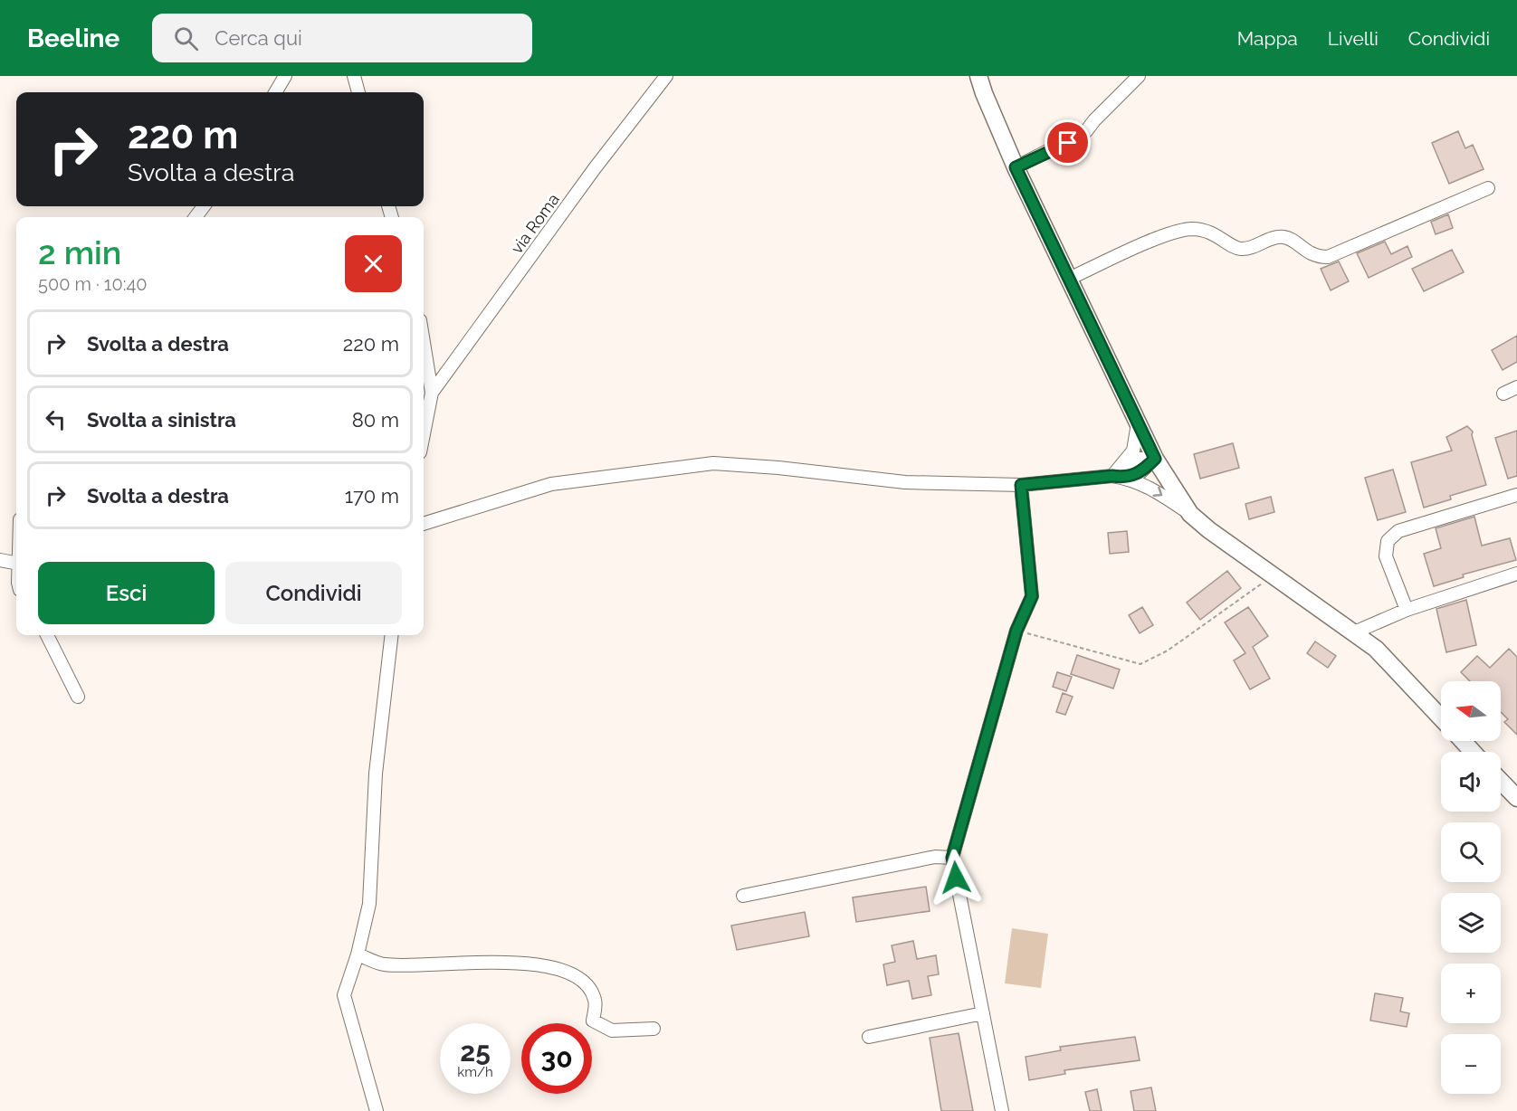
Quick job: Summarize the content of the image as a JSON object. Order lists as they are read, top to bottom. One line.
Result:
{"streets":{"street":["via Roma"]},"north":"left","page":{"header":"Beeline","search":"Cerca qui","nav":["Mappa","Livelli","Condividi"],"turn":["220 m","Svolta a destra"],"heading":["2 min","500 m · 10:40"],"list":[{"name":"Svolta a destra","value":"220 m"},{"name":"Svolta a sinistra","value":"80 m"},{"name":"Svolta a destra","value":"170 m"}],"buttons":["Esci","Condividi"],"map_buttons":["+","−"],"speed":"25 km/h","limit":"30"}}
